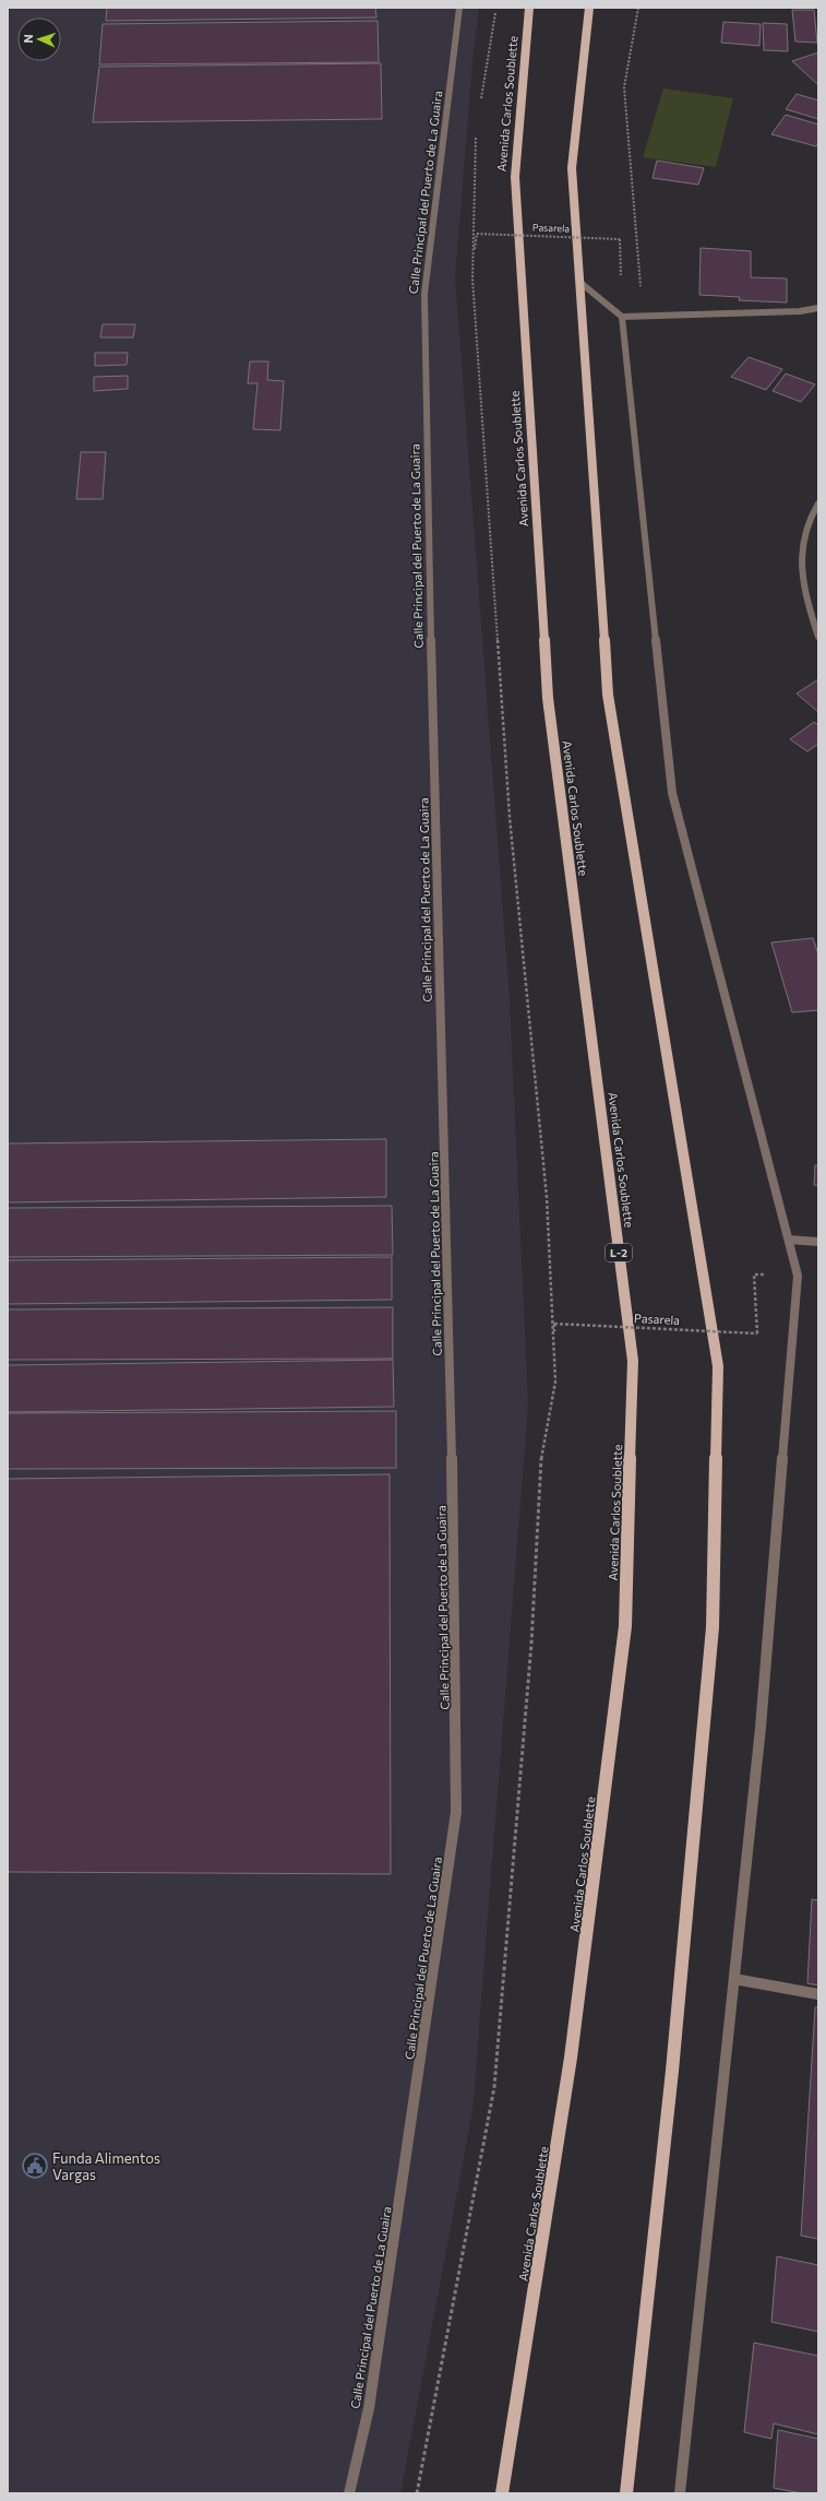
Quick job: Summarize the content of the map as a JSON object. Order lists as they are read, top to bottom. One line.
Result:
{"streets":{"main road":["Avenida Carlos Soublette","L-2"],"street":["Calle Principal del Puerto de La Guaira"],"path":["Pasarela"]},"places":{"public building":["Funda Alimentos Vargas"]},"north":"left"}
